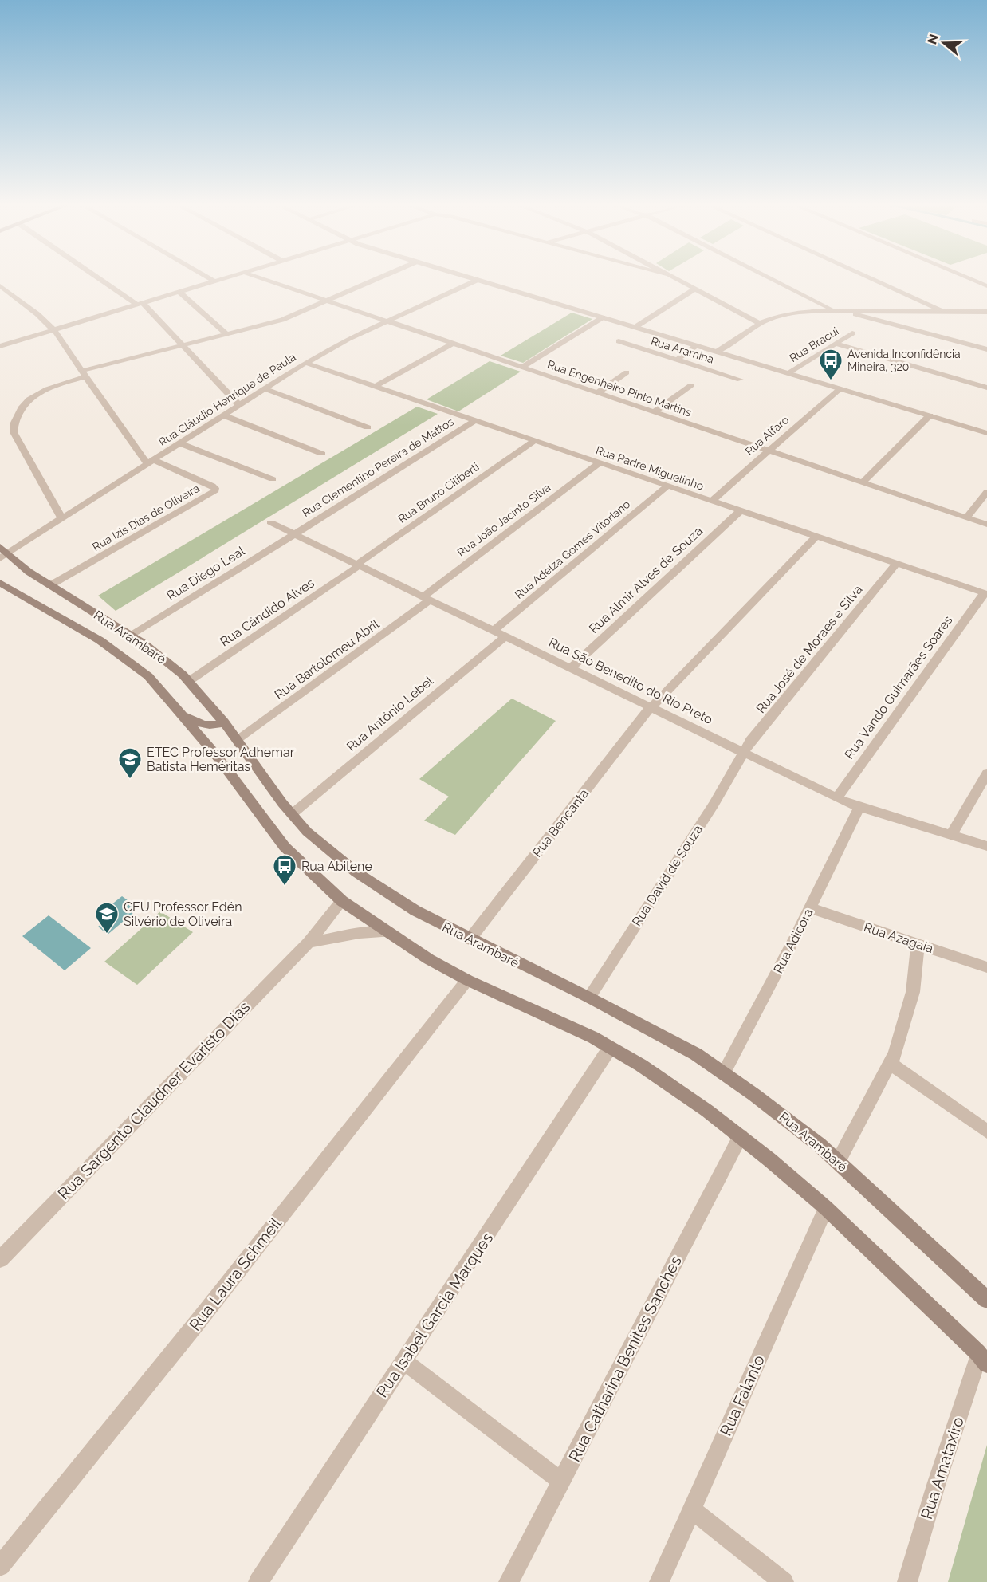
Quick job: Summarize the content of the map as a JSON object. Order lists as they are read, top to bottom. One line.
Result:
{"streets":{"main road":["Rua Arambaré"],"street":["Rua Bracui","Rua Aramina","Rua Engenheiro Pinto Martins","Rua Cláudio Henrique de Paula","Rua Alfaro","Rua Clementino Pereira de Mattos","Rua Padre Miguelinho","Rua Bruno Ciliberti","Rua Izis Dias de Oliveira","Rua João Jacinto Silva","Rua Adelza Gomes Vitoriano","Rua Diego Leal","Rua Almir Alves de Souza","Rua Cândido Alves","Rua José de Moraes e Silva","Rua Bartolomeu Abril","Rua São Benedito do Rio Preto","Rua Vando Guimarães Soares","Rua Antônio Lebel","Rua Bencanta","Rua David de Souza","Rua Azagaia","Rua Adicora","Rua Sargento Claudner Evaristo Dias","Rua Laura Schmeil","Rua Isabel Garcia Marques","Rua Catharina Benites Sanches","Rua Falanto","Rua Amataxiro"]},"crossings":[["Rua Engenheiro Pinto Martins","Rua Cláudio Henrique de Paula"],["Rua Engenheiro Pinto Martins","Rua Alfaro"],["Rua Cláudio Henrique de Paula","Rua Padre Miguelinho"],["Rua Cláudio Henrique de Paula","Rua Izis Dias de Oliveira"],["Rua Cláudio Henrique de Paula","Rua Arambaré"],["Rua Alfaro","Rua Padre Miguelinho"],["Rua Clementino Pereira de Mattos","Rua Padre Miguelinho"],["Rua Clementino Pereira de Mattos","Rua Diego Leal"],["Rua Clementino Pereira de Mattos","Rua São Benedito do Rio Preto"],["Rua Padre Miguelinho","Rua Bruno Ciliberti"],["Rua Padre Miguelinho","Rua João Jacinto Silva"],["Rua Padre Miguelinho","Rua Adelza Gomes Vitoriano"],["Rua Padre Miguelinho","Rua Almir Alves de Souza"],["Rua Padre Miguelinho","Rua José de Moraes e Silva"],["Rua Padre Miguelinho","Rua Vando Guimarães Soares"],["Rua Padre Miguelinho","Rua Bencanta"],["Rua Bruno Ciliberti","Rua Cândido Alves"],["Rua Bruno Ciliberti","Rua São Benedito do Rio Preto"],["Rua Izis Dias de Oliveira","Rua Arambaré"],["Rua João Jacinto Silva","Rua Bartolomeu Abril"],["Rua João Jacinto Silva","Rua São Benedito do Rio Preto"],["Rua Adelza Gomes Vitoriano","Rua São Benedito do Rio Preto"],["Rua Diego Leal","Rua Arambaré"],["Rua Diego Leal","Rua São Benedito do Rio Preto"],["Rua Almir Alves de Souza","Rua São Benedito do Rio Preto"],["Rua Cândido Alves","Rua Arambaré"],["Rua Cândido Alves","Rua São Benedito do Rio Preto"],["Rua Arambaré","Rua Bartolomeu Abril"],["Rua Arambaré","Rua Antônio Lebel"],["Rua Arambaré","Rua Bencanta"],["Rua Arambaré","Rua David de Souza"],["Rua Arambaré","Rua Adicora"],["Rua Arambaré","Rua Sargento Claudner Evaristo Dias"],["Rua José de Moraes e Silva","Rua São Benedito do Rio Preto"],["Rua José de Moraes e Silva","Rua David de Souza"],["Rua Bartolomeu Abril","Rua São Benedito do Rio Preto"],["Rua São Benedito do Rio Preto","Rua Vando Guimarães Soares"],["Rua São Benedito do Rio Preto","Rua Antônio Lebel"],["Rua São Benedito do Rio Preto","Rua Bencanta"],["Rua São Benedito do Rio Preto","Rua David de Souza"],["Rua São Benedito do Rio Preto","Rua Adicora"],["Rua Azagaia","Rua Adicora"]],"places":{"bus stop":["Avenida Inconfidência Mineira, 320","Rua Abilene"],"school or university":["ETEC Professor Adhemar Batista Heméritas","CEU Professor Edén Silvério de Oliveira"]},"north":"left"}
